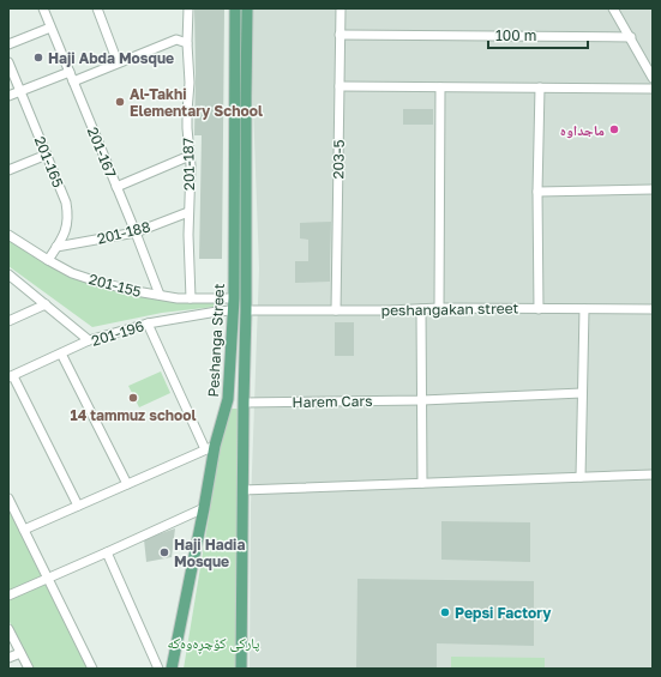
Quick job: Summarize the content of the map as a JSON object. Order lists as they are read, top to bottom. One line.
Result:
{"streets":{"main road":["Peshanga Street"],"street":["201-167","203-5","201-165","201-187","201-188","201-155","peshangakan street","201-196","Harem Cars"]},"crossings":[["201-167","201-188"],["201-167","201-155"],["203-5","peshangakan street"],["201-165","201-188"],["201-165","201-155"],["201-187","201-188"],["201-187","201-155"],["201-155","Peshanga Street"],["peshangakan street","Peshanga Street"],["201-196","Peshanga Street"],["Peshanga Street","Harem Cars"]],"parks":["پارکی کۆچڕەوەکە"],"places":["Haji Abda Mosque","Al-Takhi Elementary School","ماجداوە","14 tammuz school","Haji Hadia Mosque","Pepsi Factory"],"scale_bar":"100 m"}
